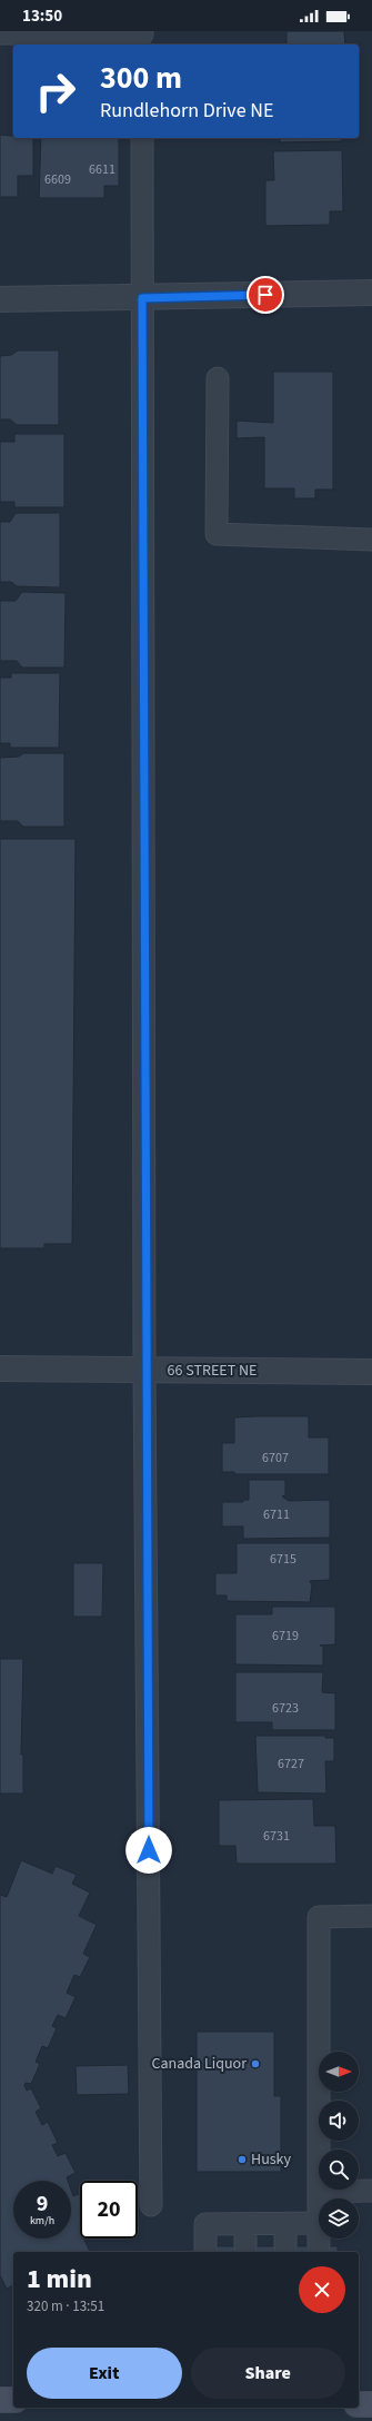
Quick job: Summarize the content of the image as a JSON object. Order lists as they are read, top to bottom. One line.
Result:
{"streets":{"street":["66 STREET NE"]},"places":["Canada Liquor","Husky"],"house_numbers":["6611","6609","6707","6711","6715","6719","6723","6727","6731"],"north":"right","page":{"status":"13:50","turn":["300 m","Rundlehorn Drive NE"],"speed":"9 km/h","limit":"20","heading":["1 min","320 m · 13:51"],"buttons":["Exit","Share"]}}
